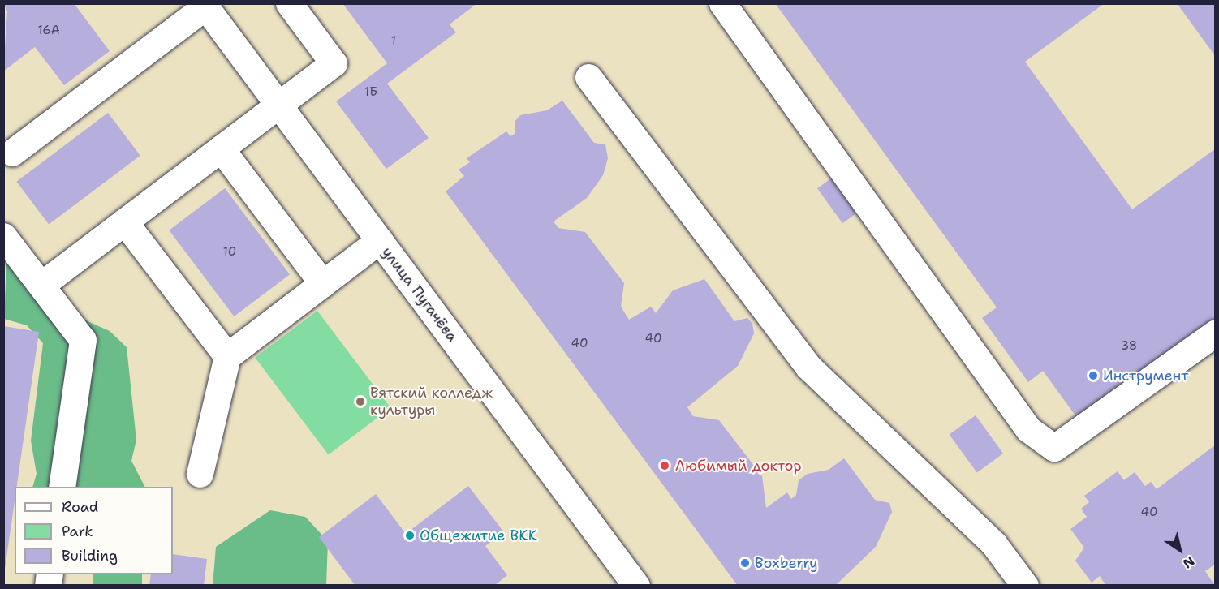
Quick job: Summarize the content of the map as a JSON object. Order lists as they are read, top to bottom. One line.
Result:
{"streets":{"street":["улица Пугачёва"]},"places":["Инструмент","Вятский колледж культуры","Любимый доктор","Общежитие ВКК","Boxberry"],"house_numbers":["16А","1","1Б","10","40","40","38","40"],"legend":["Road","Park","Building"],"north":"bottom right"}
